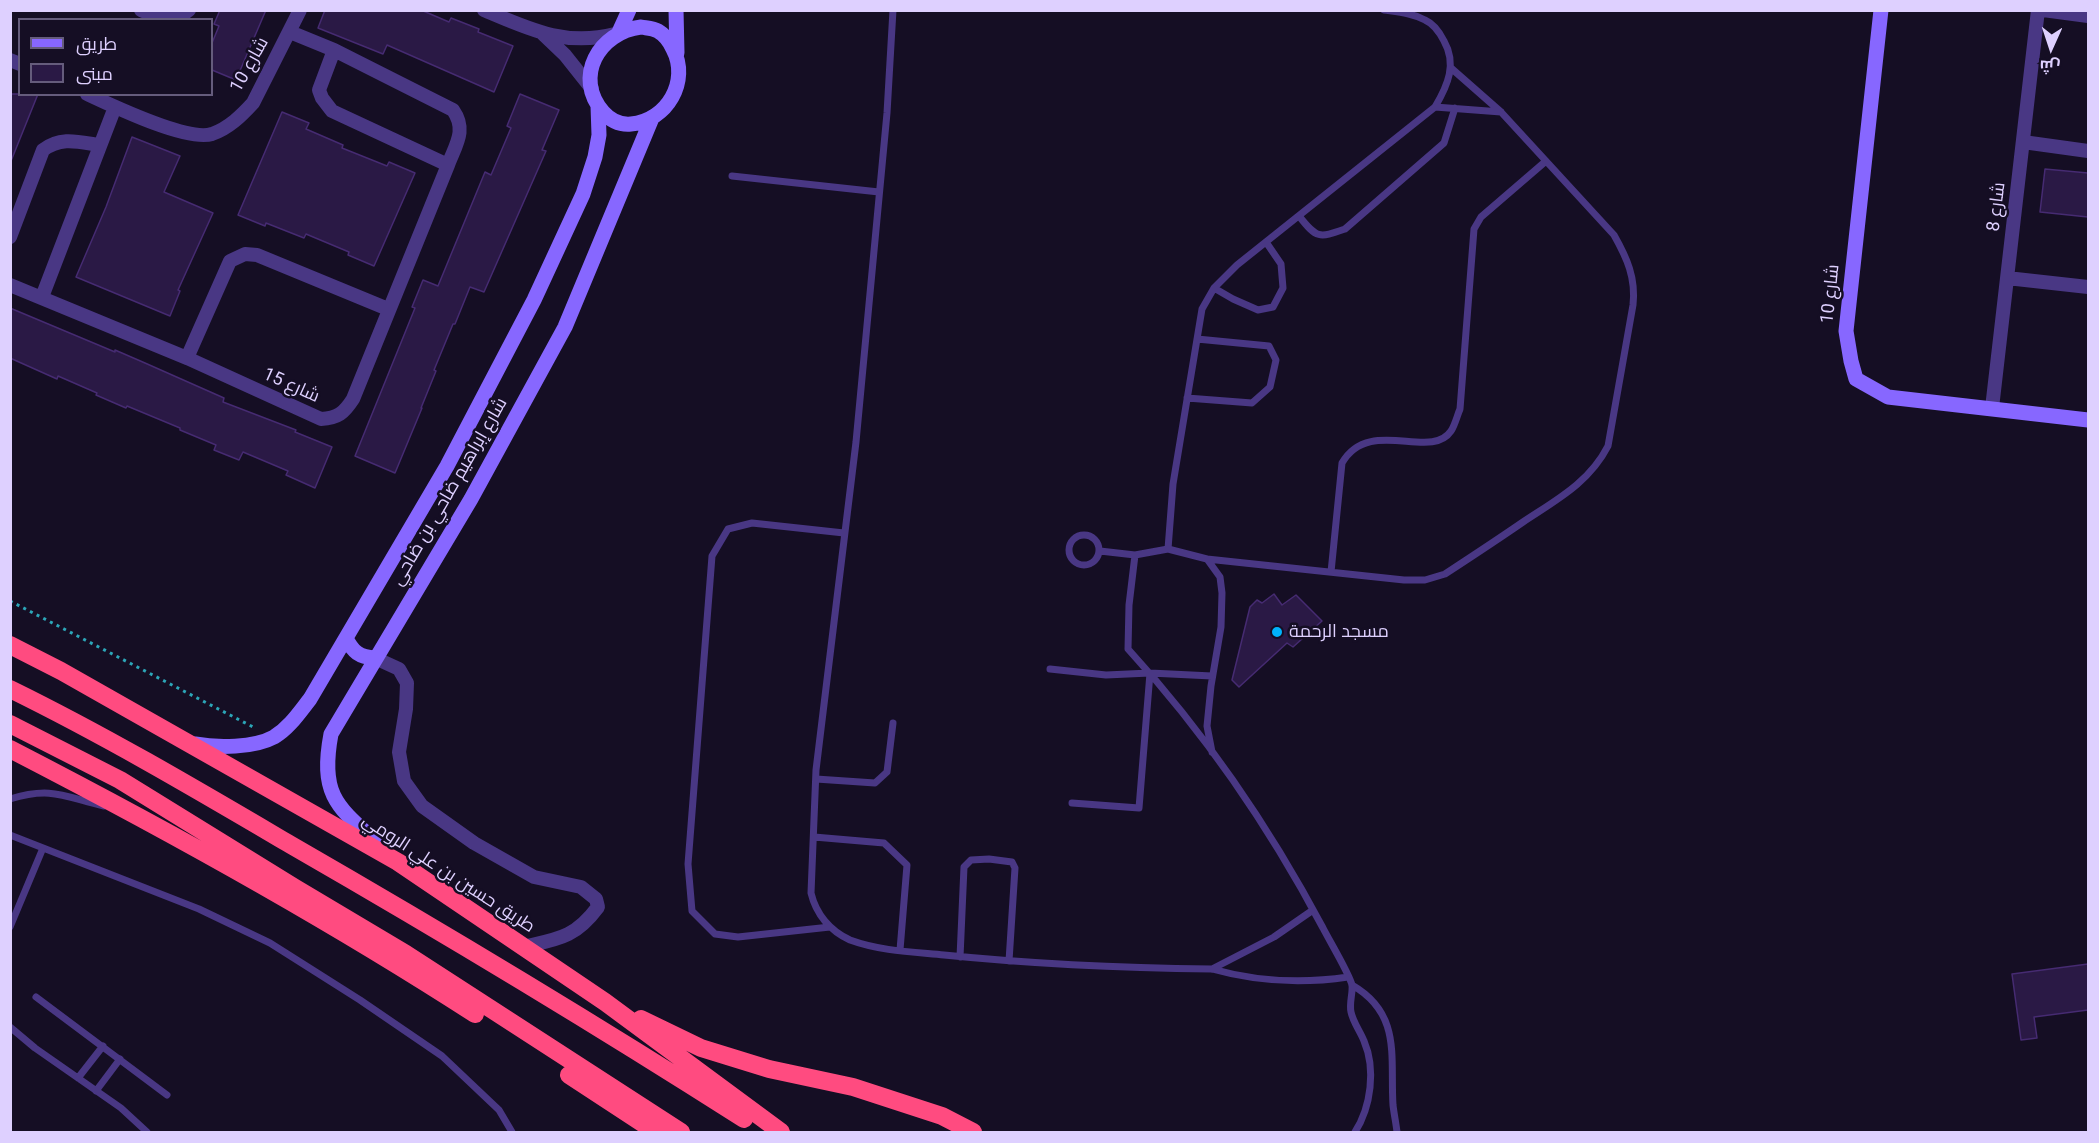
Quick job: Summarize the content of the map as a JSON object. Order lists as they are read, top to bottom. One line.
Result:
{"streets":{"highway":["طريق حسين بن علي الرومي"],"street":["شارع 10","شارع 8","شارع 15","شارع إبراهيم ضاحي بن ضاحي"]},"crossings":[["شارع 10","شارع 8"],["شارع 10","شارع 15"],["شارع إبراهيم ضاحي بن ضاحي","طريق حسين بن علي الرومي"]],"places":["مسجد الرحمة"],"legend":["طريق","مبنى"],"north":"bottom"}
